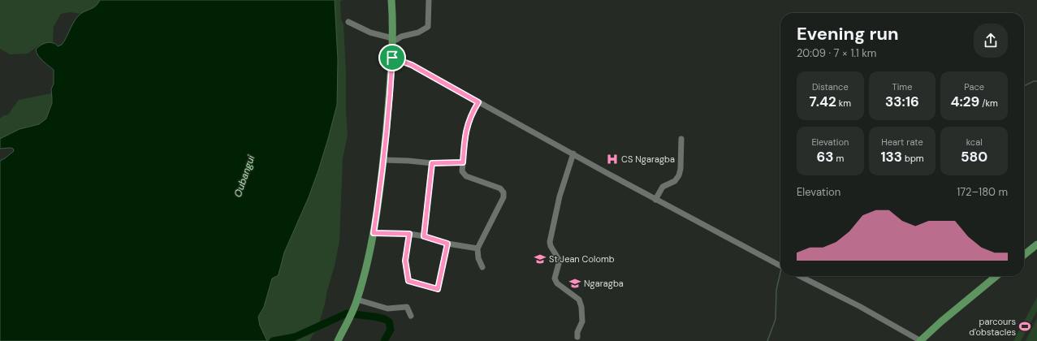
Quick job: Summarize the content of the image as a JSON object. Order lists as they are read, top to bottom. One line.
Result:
{"water":["Oubangui"],"places":{"hospital":["CS Ngaragba"],"school or university":["St Jean Colomb","Ngaragba"],"sports":["parcours d'obstacles"]},"page":{"heading":["Evening run","20:09 · 7 × 1.1 km"],"stats":[["Distance","7.42 km"],["Time","33:16"],["Pace","4:29 /km"],["Elevation","63 m"],["Heart rate","133 bpm"],["kcal","580"]],"chart":["Elevation","172–180 m"]}}
